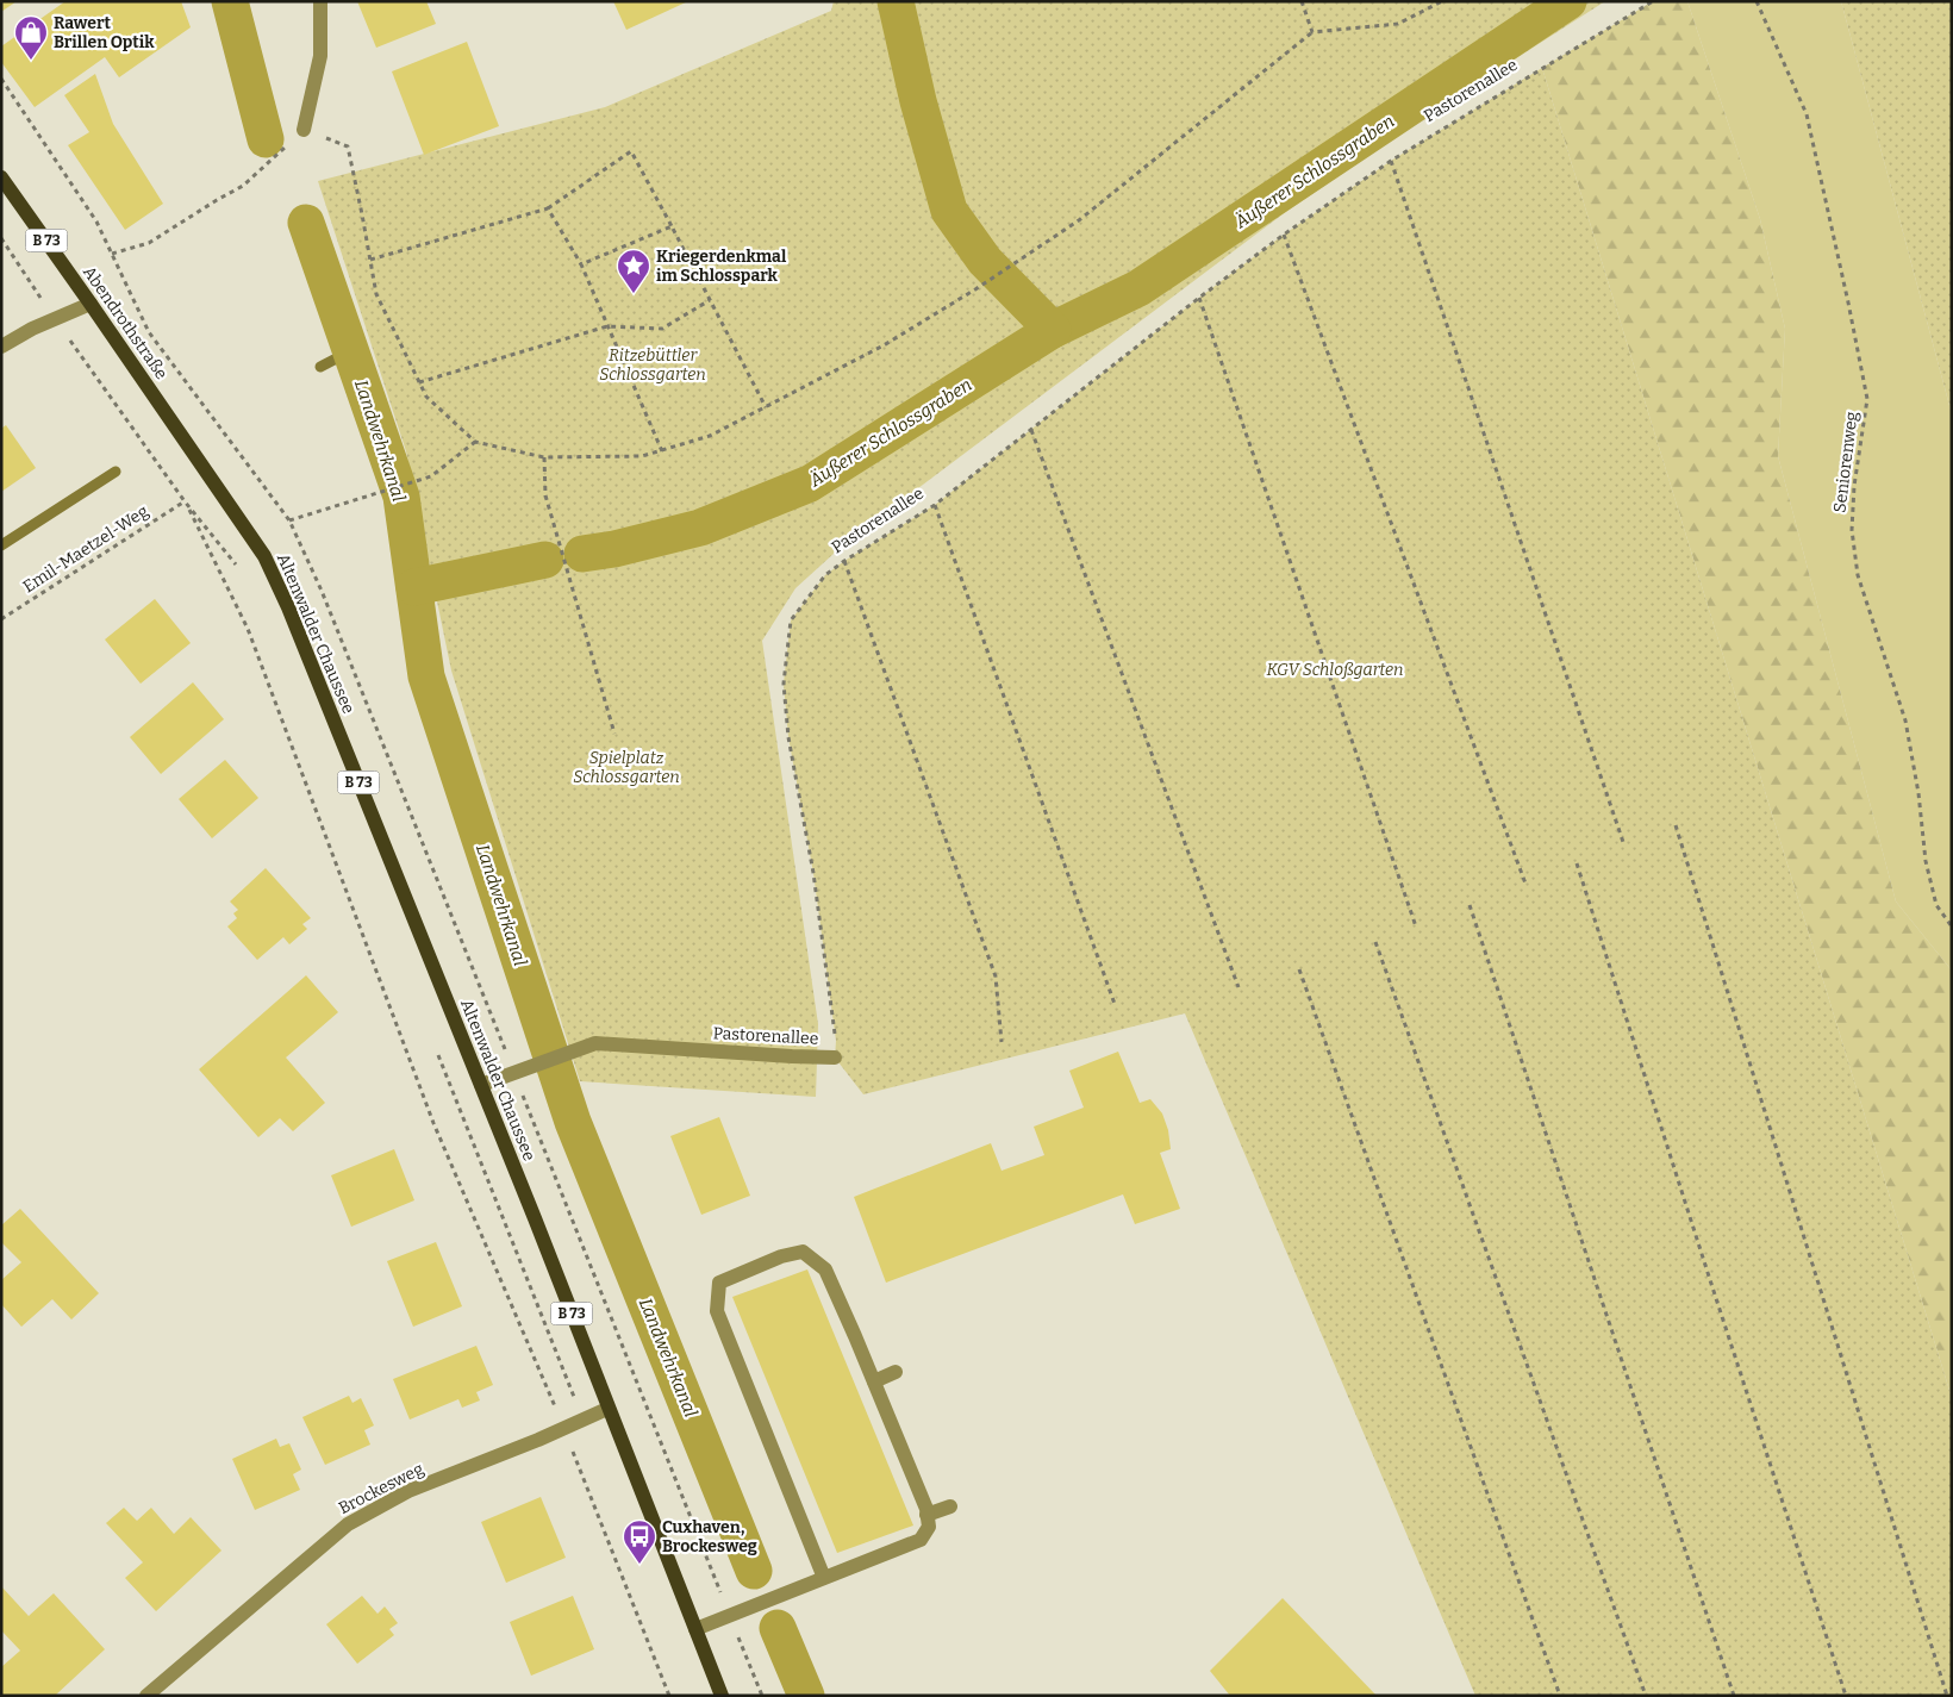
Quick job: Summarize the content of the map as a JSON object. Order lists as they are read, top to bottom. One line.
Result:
{"streets":{"main road":["B 73","Abendrothstraße","Altenwalder Chaussee"],"street":["Pastorenallee","Brockesweg"],"path":["Seniorenweg","Emil-Maetzel-Weg"]},"crossings":[["Pastorenallee","Altenwalder Chaussee"],["Abendrothstraße","Altenwalder Chaussee"],["Altenwalder Chaussee","Brockesweg"]],"water":["Äußerer Schlossgraben","Landwehrkanal"],"parks":["Ritzebüttler Schlossgarten","KGV Schloßgarten","Spielplatz Schlossgarten"],"places":{"shop":["Rawert Brillen Optik"],"place":["Kriegerdenkmal im Schlosspark"],"bus stop":["Cuxhaven, Brockesweg"]}}
